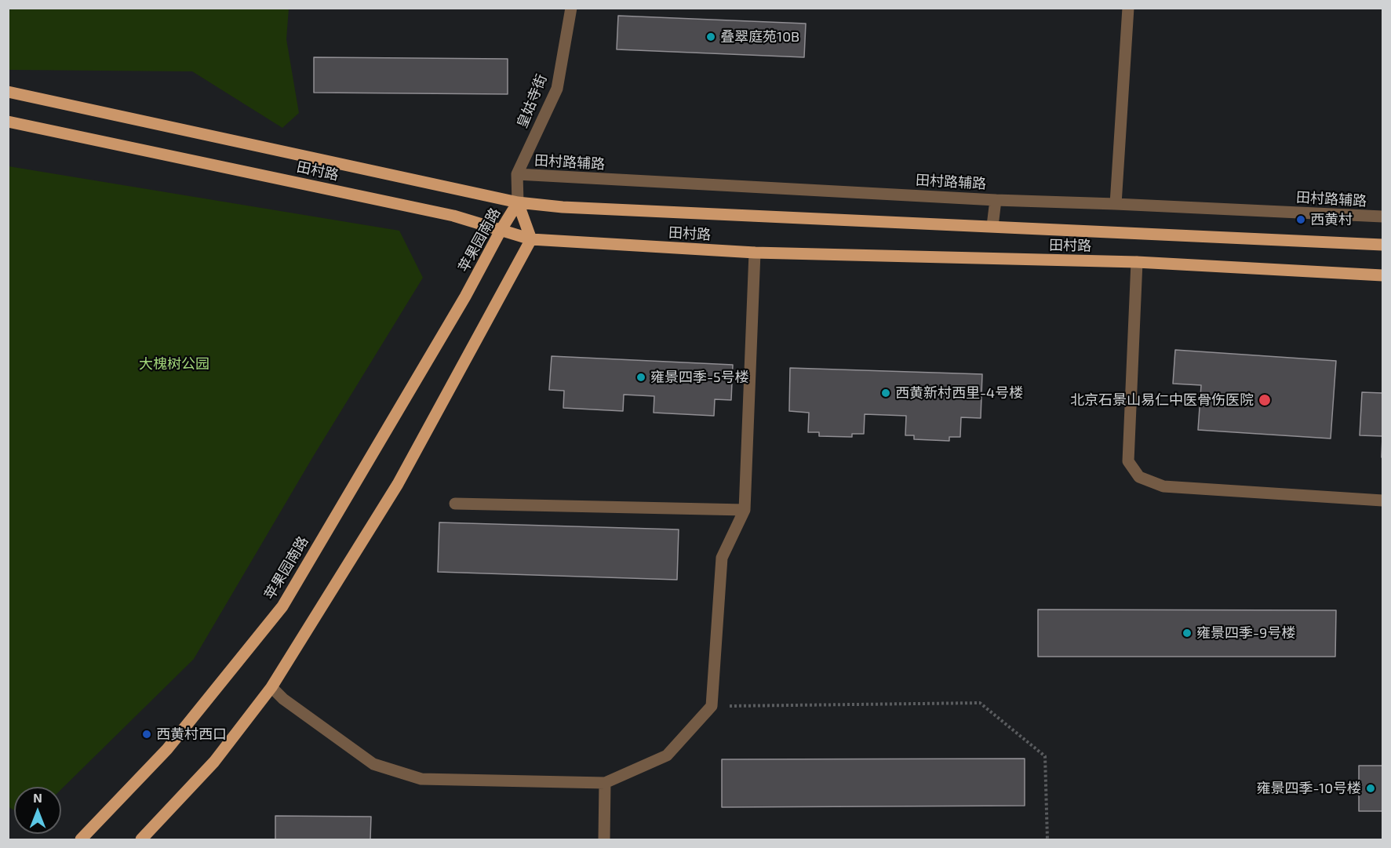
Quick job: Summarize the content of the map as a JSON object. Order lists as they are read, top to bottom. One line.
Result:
{"streets":{"main road":["田村路","苹果园南路"],"street":["皇姑寺街","田村路辅路"]},"crossings":[["皇姑寺街","田村路辅路"],["皇姑寺街","田村路"],["皇姑寺街","苹果园南路"],["田村路","苹果园南路"]],"parks":["大槐树公园"],"places":["叠翠庭苑10B","西黄村","雍景四季-5号楼","西黄新村西里-4号楼","北京石景山易仁中医骨伤医院","雍景四季-9号楼","西黄村西口","雍景四季-10号楼"],"north":"top"}
